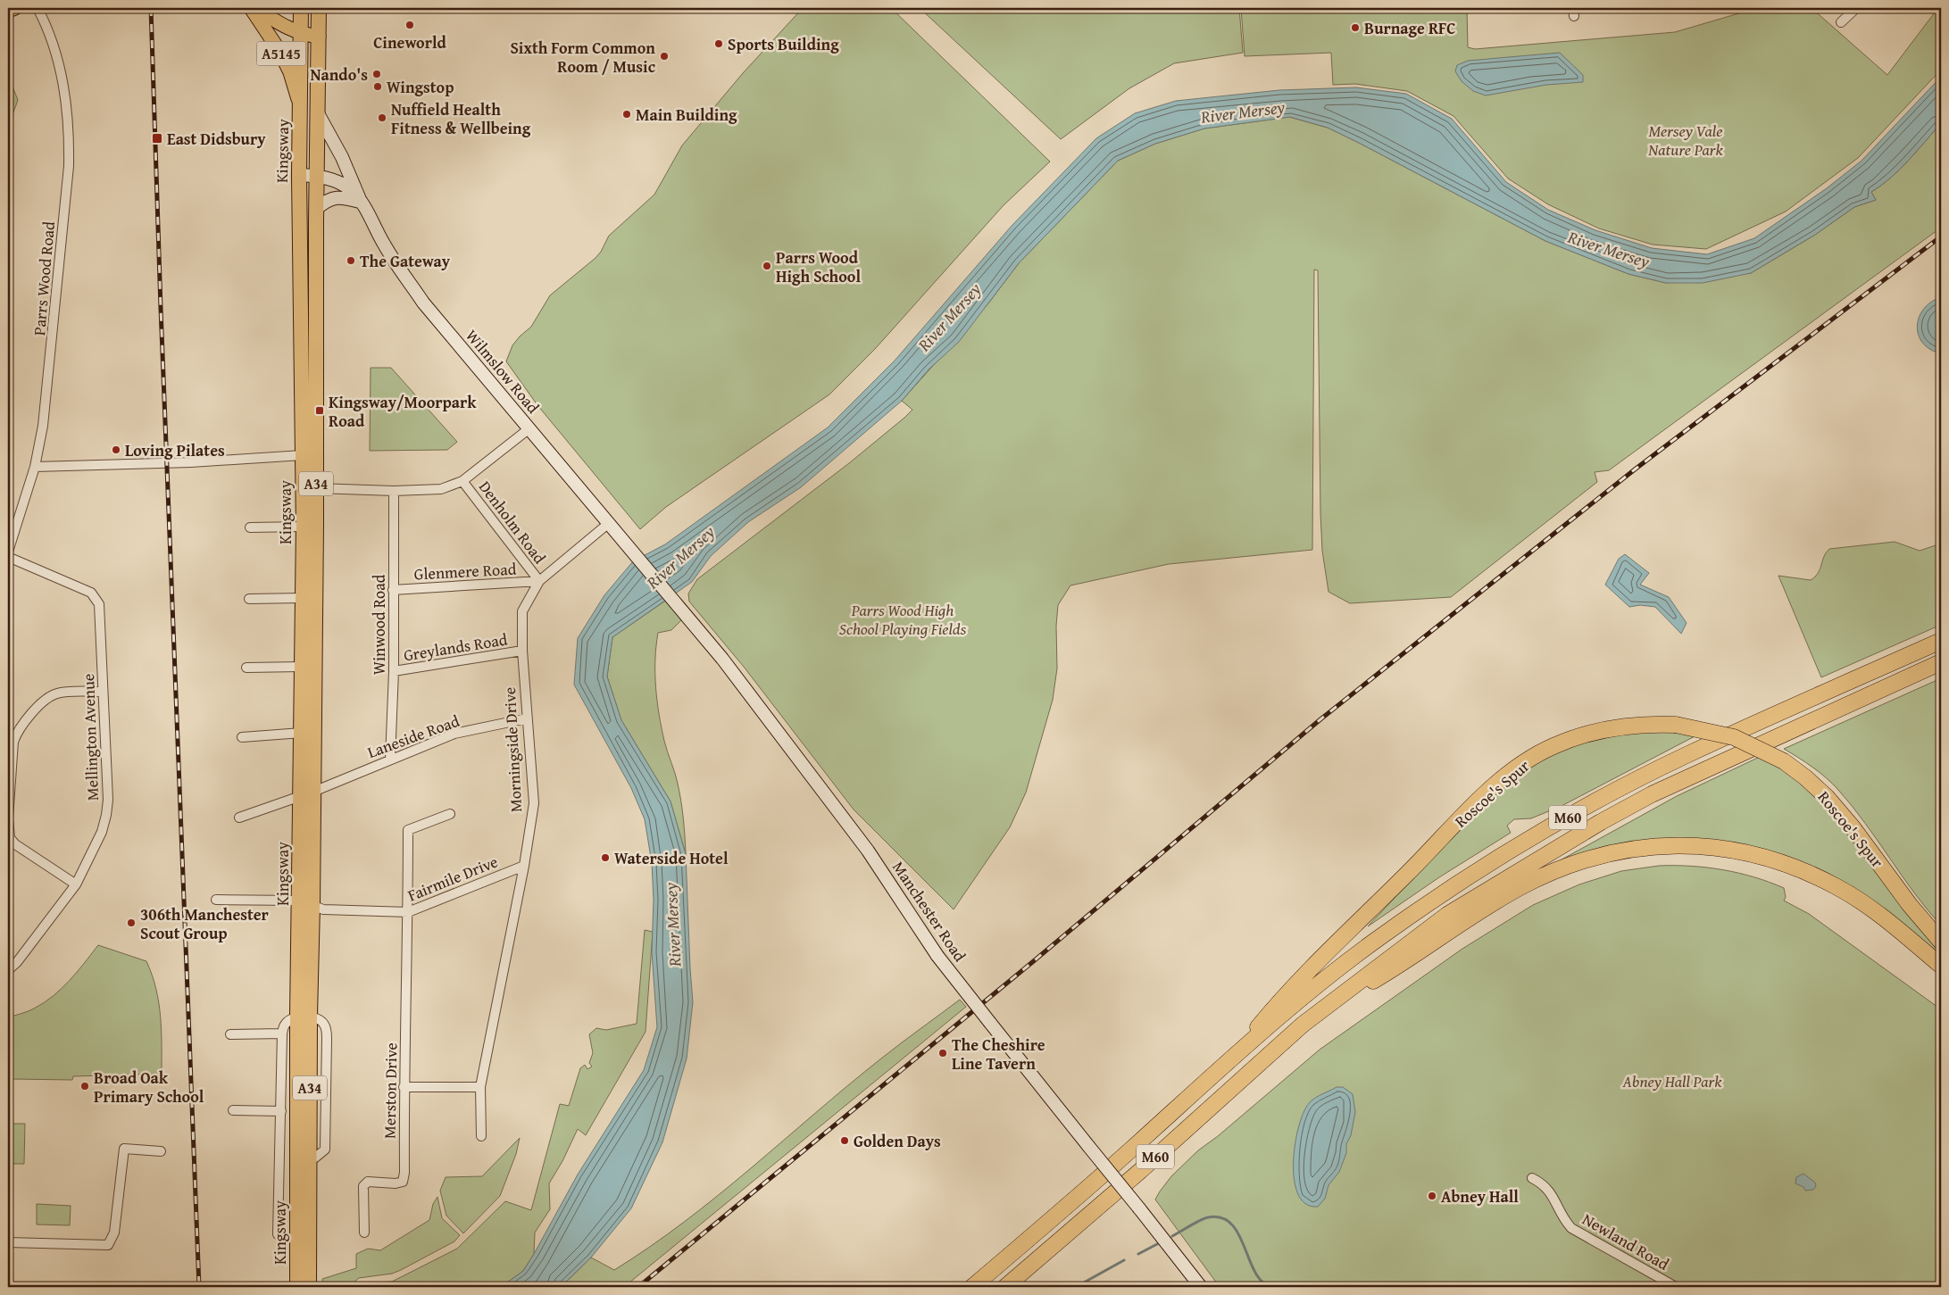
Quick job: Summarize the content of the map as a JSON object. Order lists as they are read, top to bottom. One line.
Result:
{"streets":{"highway":["Kingsway","A34","Roscoe's Spur","M60"],"main road":["A5145","Wilmslow Road","Manchester Road"],"street":["Parrs Wood Road","Denholm Road","Glenmere Road","Winwood Road","Greylands Road","Laneside Road","Mellington Avenue","Morningside Drive","Fairmile Drive","Merston Drive","Newland Road"]},"crossings":[["A5145","Kingsway"],["Kingsway","Wilmslow Road"],["Kingsway","Laneside Road"],["Kingsway","Fairmile Drive"],["Wilmslow Road","Morningside Drive"],["Wilmslow Road","Manchester Road"],["Denholm Road","Glenmere Road"],["Denholm Road","Morningside Drive"],["Glenmere Road","Winwood Road"],["Glenmere Road","Morningside Drive"],["Winwood Road","Greylands Road"],["Winwood Road","Laneside Road"],["Greylands Road","Morningside Drive"],["Laneside Road","Morningside Drive"],["Morningside Drive","Fairmile Drive"],["Roscoe's Spur","M60"],["Fairmile Drive","Merston Drive"]],"water":["River Mersey"],"parks":["Mersey Vale Nature Park","Parrs Wood High School Playing Fields","Abney Hall Park"],"places":{"other":["Cineworld","Burnage RFC","Sports Building","Sixth Form Common Room / Music","Nando's","Wingstop","Main Building","Nuffield Health Fitness & Wellbeing","The Gateway","Parrs Wood High School","Loving Pilates","Waterside Hotel","306th Manchester Scout Group","The Cheshire Line Tavern","Broad Oak Primary School","Golden Days","Abney Hall"],"transit":["East Didsbury","Kingsway/Moorpark Road"]}}
